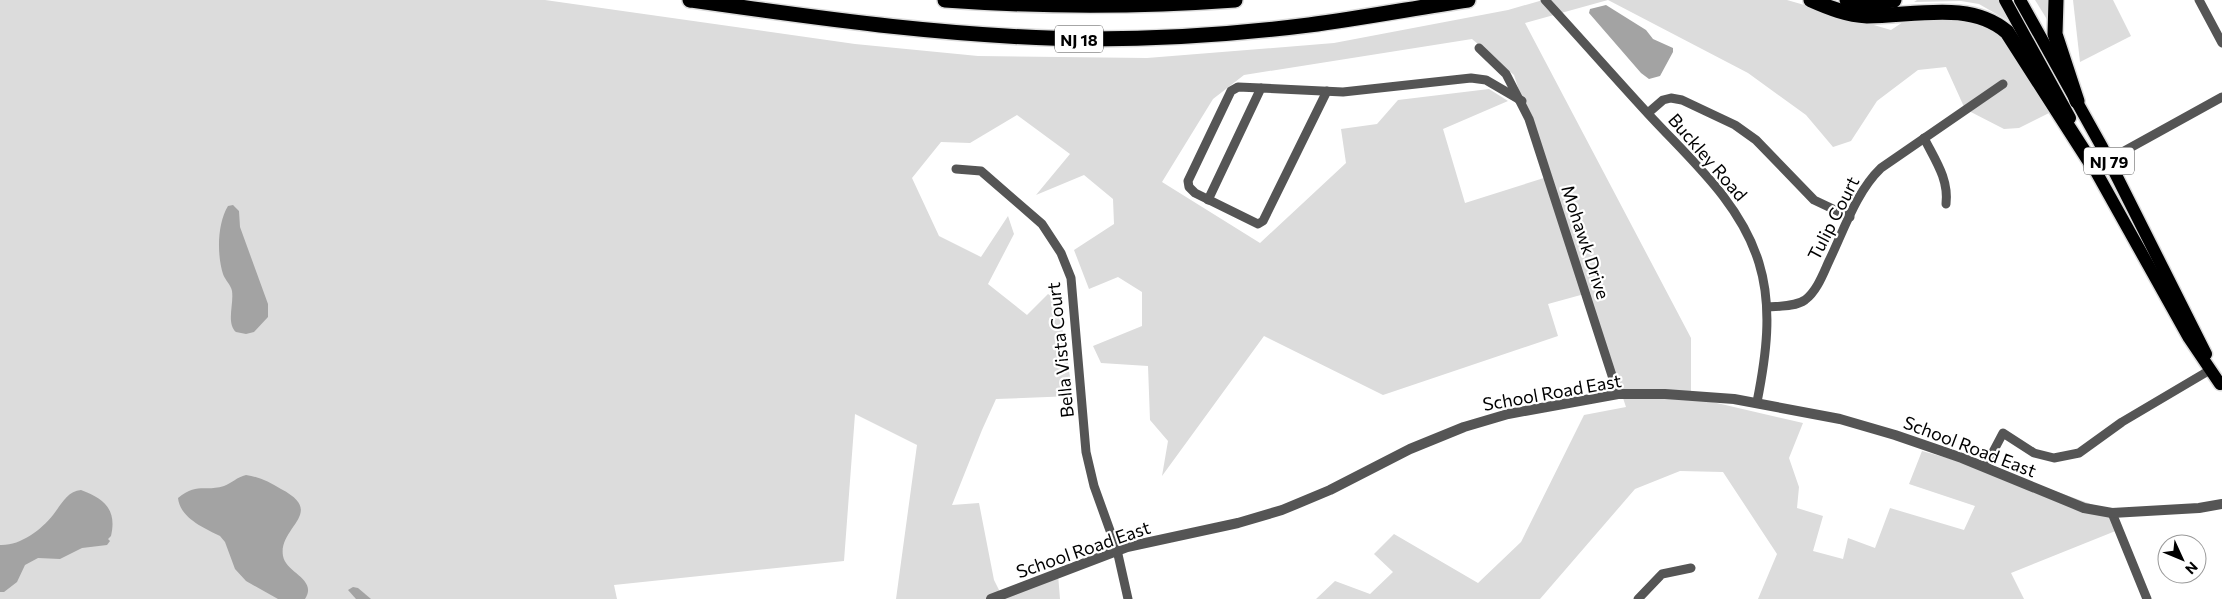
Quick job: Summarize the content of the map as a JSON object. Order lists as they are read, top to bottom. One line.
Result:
{"streets":{"highway":["NJ 18"],"main road":["NJ 79"],"street":["Buckley Road","Tulip Court","Mohawk Drive","Bella Vista Court","School Road East"]},"crossings":[["Buckley Road","Tulip Court"],["Buckley Road","School Road East"],["Mohawk Drive","School Road East"],["Bella Vista Court","School Road East"]],"north":"bottom right"}
